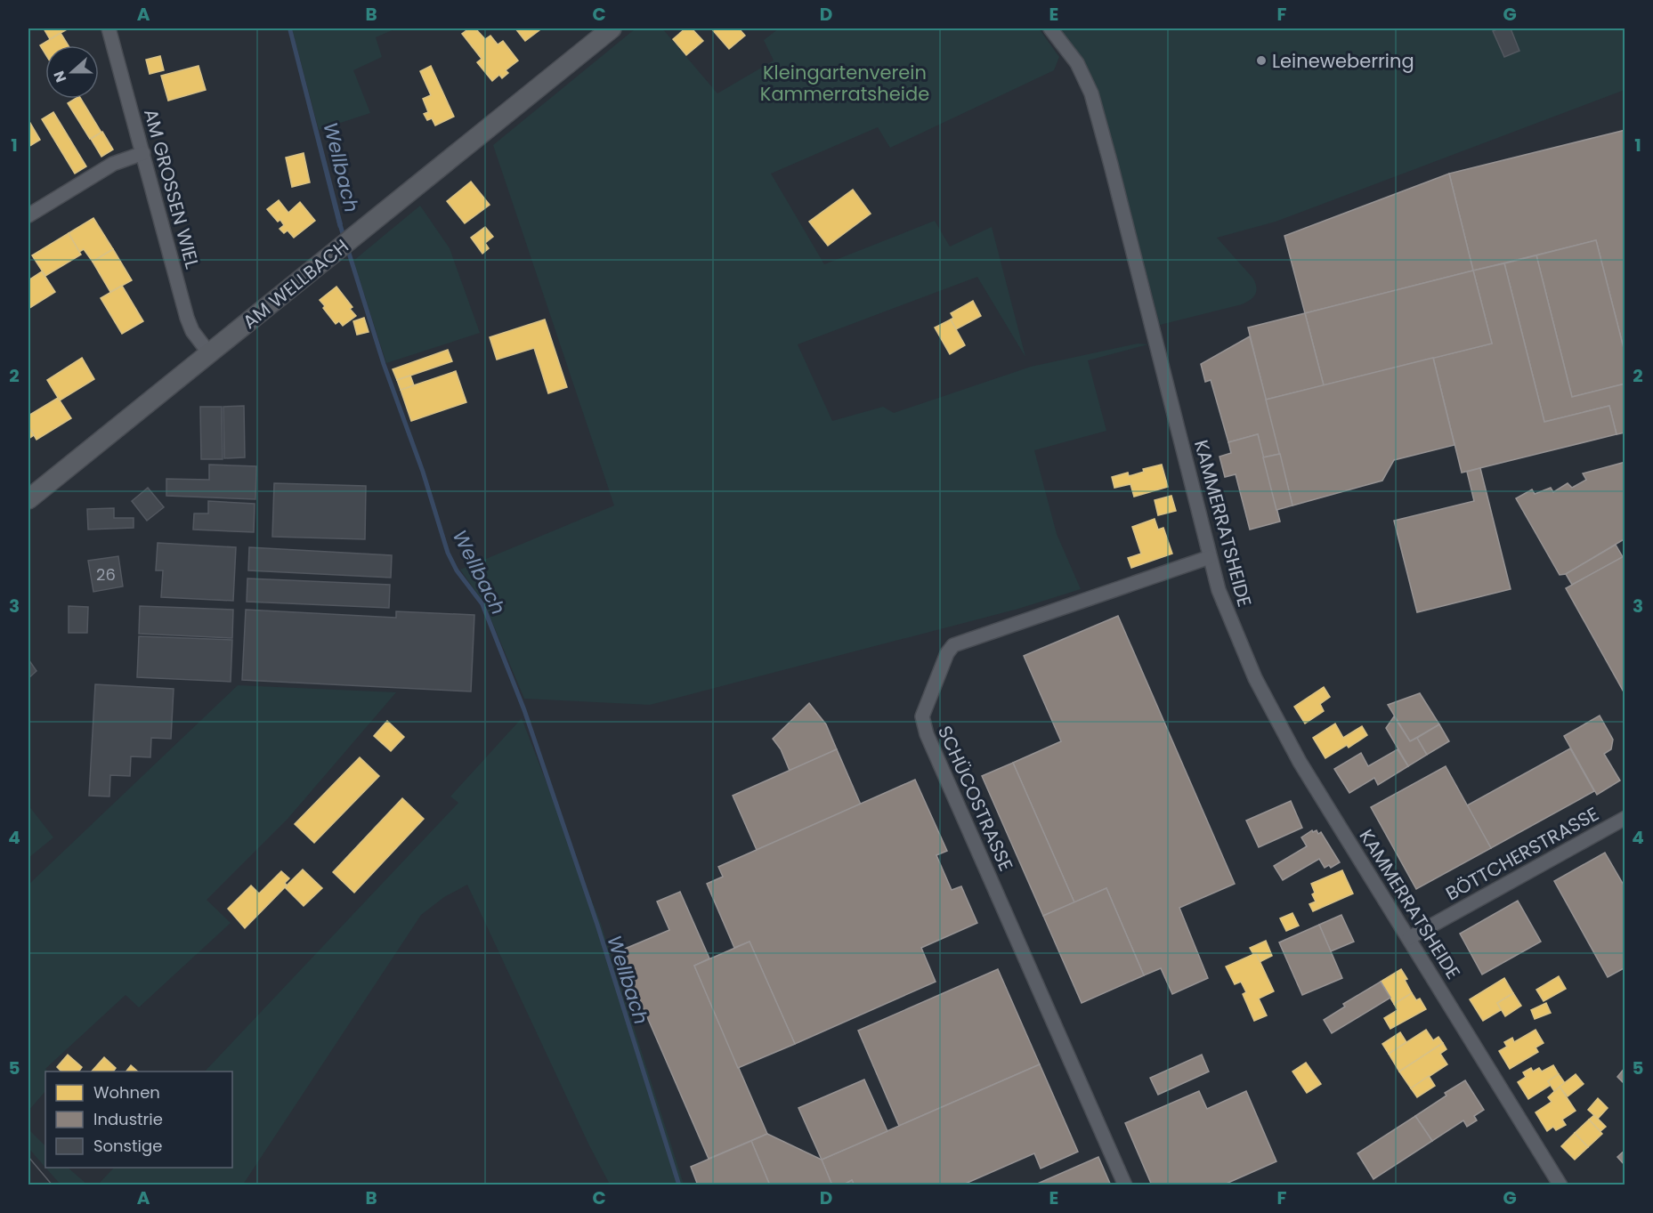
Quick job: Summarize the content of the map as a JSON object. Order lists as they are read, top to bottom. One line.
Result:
{"streets":{"main road":["AM WELLBACH"],"street":["AM GROSSEN WIEL","KAMMERRATSHEIDE","SCHÜCOSTRASSE","BÖTTCHERSTRASSE"]},"crossings":[["AM GROSSEN WIEL","AM WELLBACH"],["KAMMERRATSHEIDE","SCHÜCOSTRASSE"],["KAMMERRATSHEIDE","BÖTTCHERSTRASSE"]],"water":["Wellbach"],"parks":["Kleingartenverein Kammerratsheide"],"places":["Leineweberring"],"house_numbers":["26"],"legend":["Wohnen","Industrie","Sonstige"],"north":"left","grid":{"columns":["A","B","C","D","E","F","G"],"rows":["1","2","3","4","5"]}}
